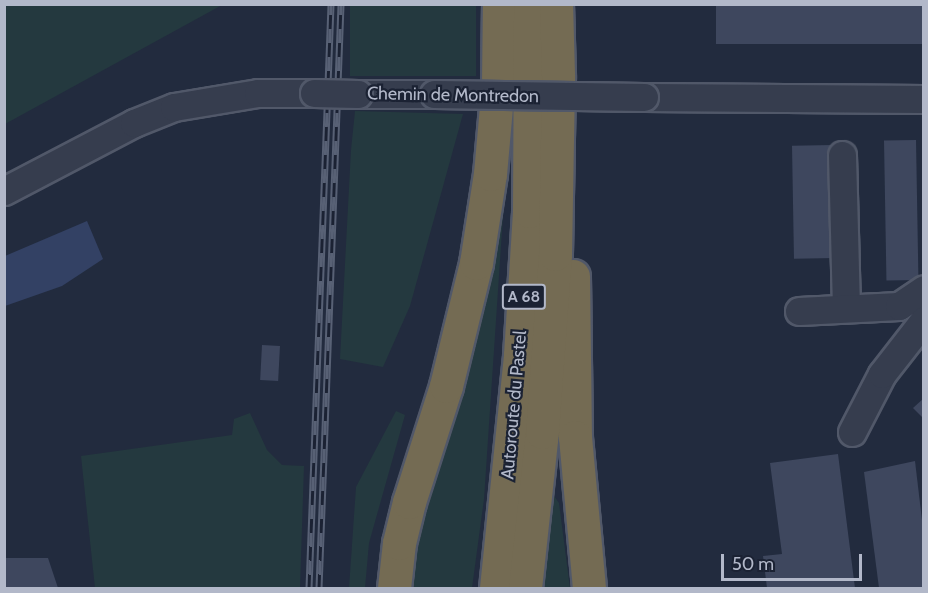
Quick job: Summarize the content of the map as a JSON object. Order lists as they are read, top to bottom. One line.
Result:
{"streets":{"highway":["A 68","Autoroute du Pastel"],"street":["Chemin de Montredon"]},"scale_bar":"50 m"}
